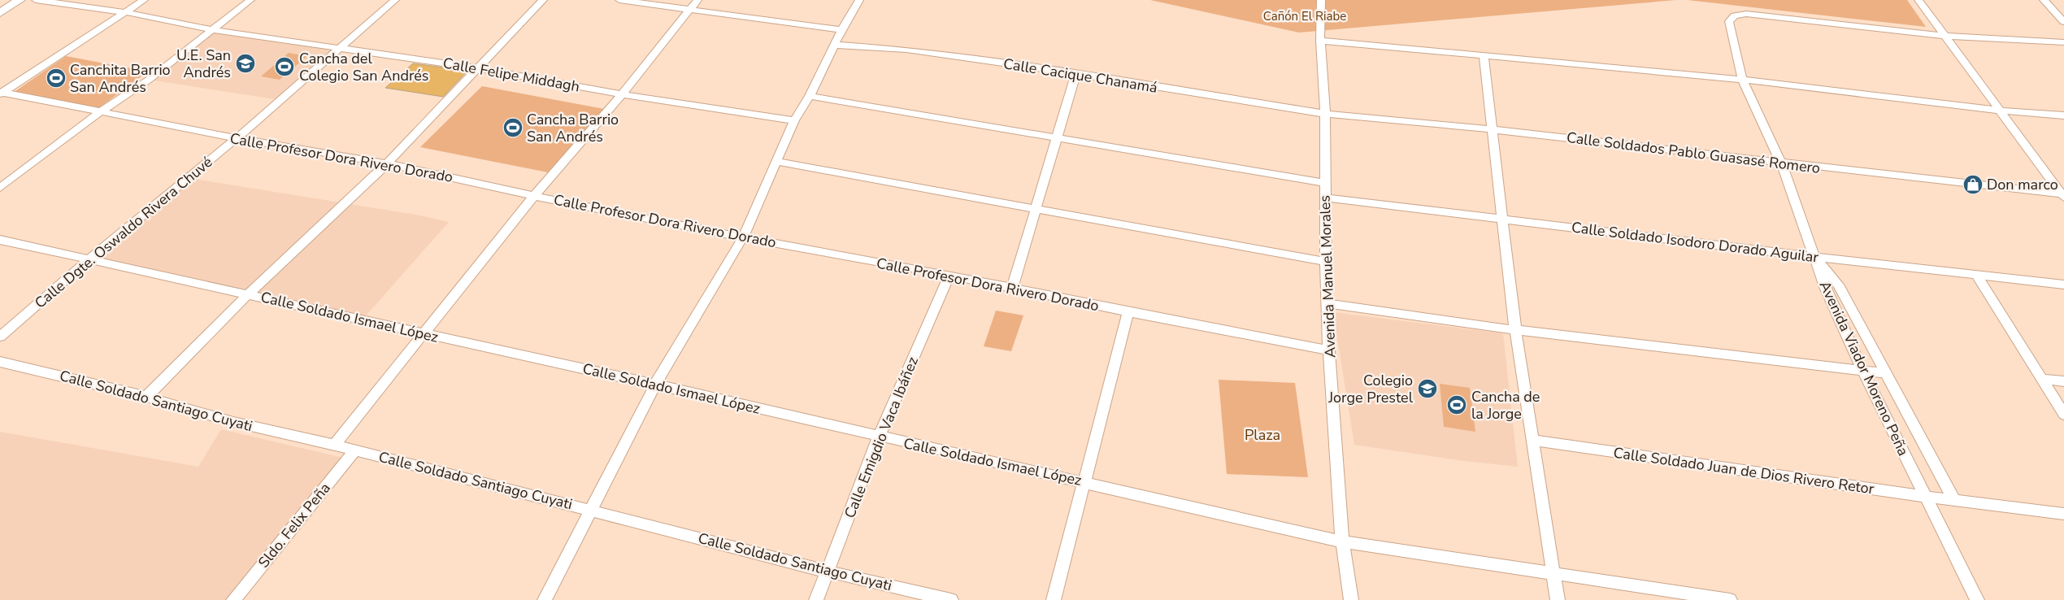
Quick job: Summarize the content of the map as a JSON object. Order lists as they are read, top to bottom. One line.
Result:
{"streets":{"street":["Calle Felipe Middagh","Calle Cacique Chanamá","Calle Soldados Pablo Guasasé Romero","Calle Profesor Dora Rivero Dorado","Calle Dgte. Oswaldo Rivera Chuvé","Calle Soldado Isodoro Dorado Aguilar","Avenida Manuel Morales","Calle Soldado Ismael López","Avenida Viador Moreno Peña","Calle Soldado Santiago Cuyati","Calle Emigdio Vaca Ibáñez","Calle Soldado Juan de Dios Rivero Retor","Sldo. Felix Peña"]},"crossings":[["Calle Felipe Middagh","Calle Dgte. Oswaldo Rivera Chuvé"],["Calle Cacique Chanamá","Calle Soldados Pablo Guasasé Romero"],["Calle Cacique Chanamá","Avenida Manuel Morales"],["Calle Soldados Pablo Guasasé Romero","Avenida Manuel Morales"],["Calle Profesor Dora Rivero Dorado","Calle Dgte. Oswaldo Rivera Chuvé"],["Calle Profesor Dora Rivero Dorado","Avenida Manuel Morales"],["Calle Profesor Dora Rivero Dorado","Calle Emigdio Vaca Ibáñez"],["Calle Dgte. Oswaldo Rivera Chuvé","Calle Soldado Ismael López"],["Calle Soldado Isodoro Dorado Aguilar","Avenida Manuel Morales"],["Calle Soldado Isodoro Dorado Aguilar","Avenida Viador Moreno Peña"],["Avenida Manuel Morales","Calle Soldado Ismael López"],["Calle Soldado Ismael López","Calle Emigdio Vaca Ibáñez"],["Avenida Viador Moreno Peña","Calle Soldado Juan de Dios Rivero Retor"],["Calle Soldado Santiago Cuyati","Calle Emigdio Vaca Ibáñez"],["Calle Soldado Santiago Cuyati","Sldo. Felix Peña"]],"parks":["Cañón El Riabe","Plaza"],"places":{"school or university":["U.E. San Andrés","Colegio Jorge Prestel"],"sports":["Cancha del Colegio San Andrés","Canchita Barrio San Andrés","Cancha Barrio San Andrés","Cancha de la Jorge"],"shop":["Don marco"]}}
